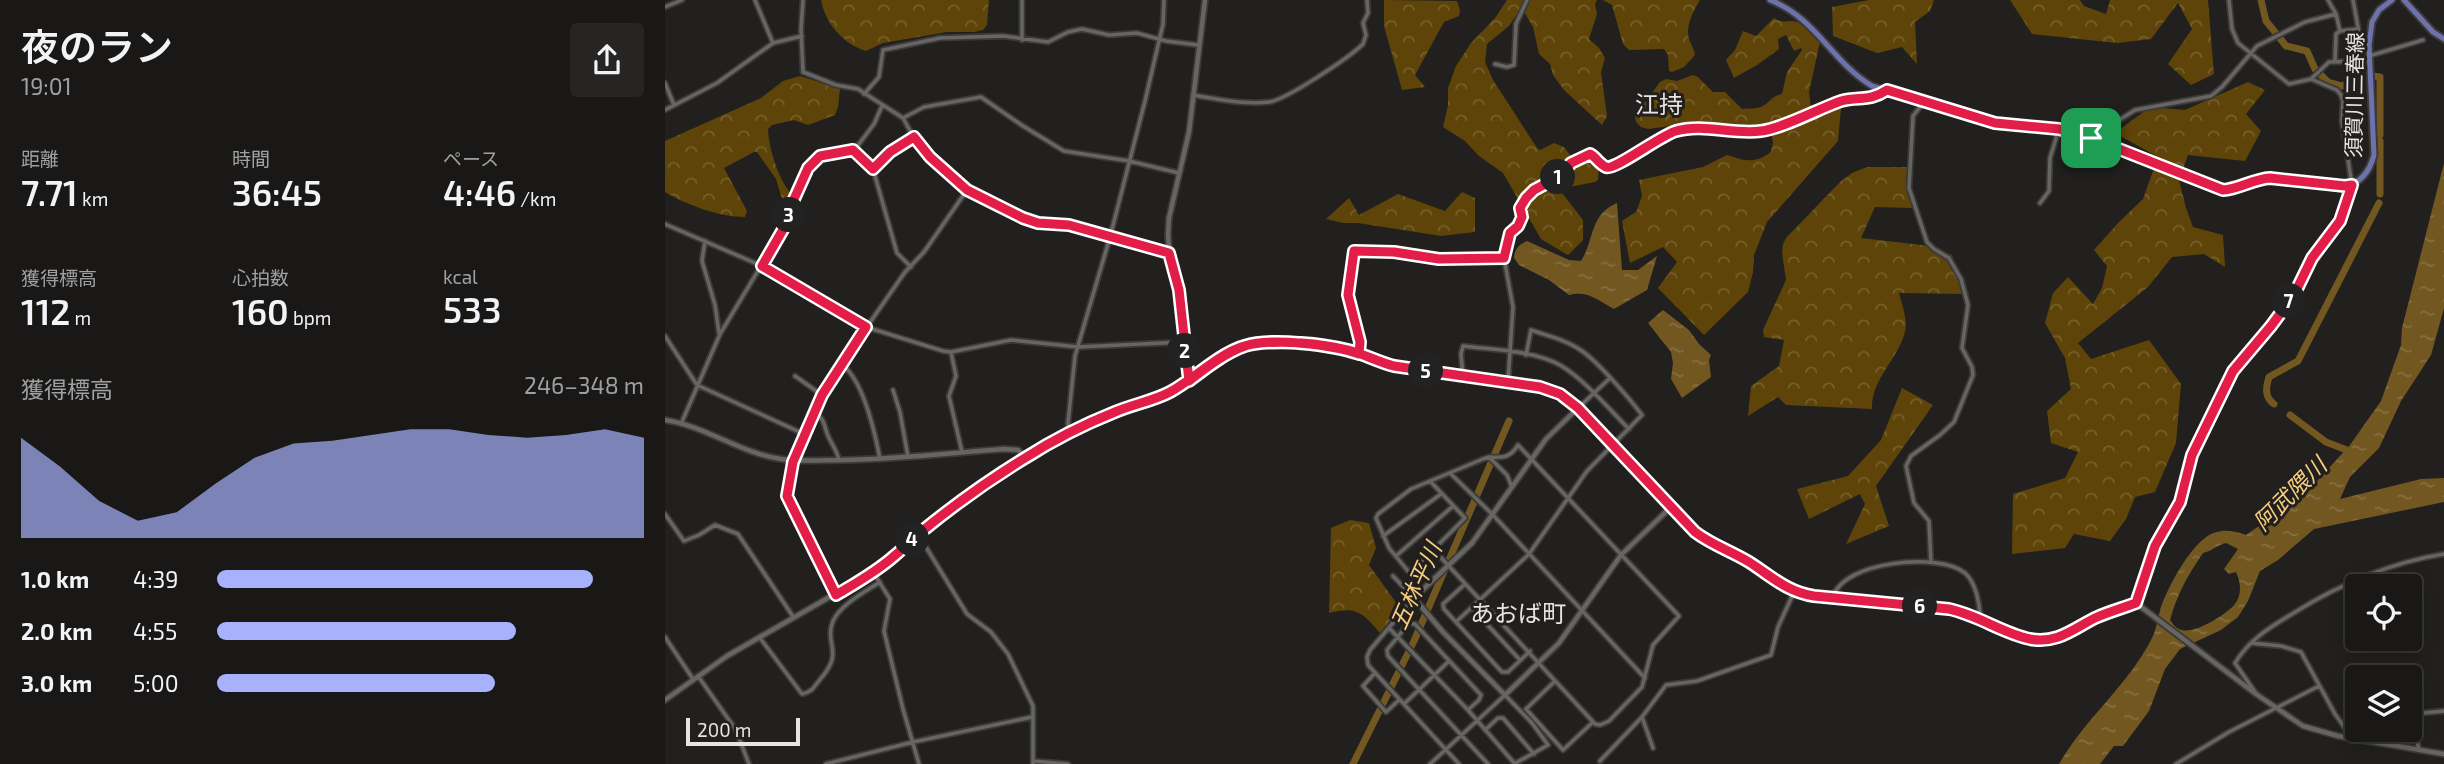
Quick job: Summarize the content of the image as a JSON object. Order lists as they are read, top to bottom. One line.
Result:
{"streets":{"main road":["須賀川三春線"]},"districts":["江持","あおば町"],"water":["阿武隈川","五林平川"],"scale_bar":"200 m","page":{"heading":["夜のラン","19:01"],"stats":[["距離","7.71 km"],["時間","36:45"],["ペース","4:46 /km"],["獲得標高","112 m"],["心拍数","160 bpm"],["kcal","533"]],"pins":["1","3","7","2","5","4","6"],"chart":["獲得標高","246–348 m"],"list":[{"name":"1.0 km","note":"4:39"},{"name":"2.0 km","note":"4:55"},{"name":"3.0 km","note":"5:00"}],"scale":"200 m"}}
